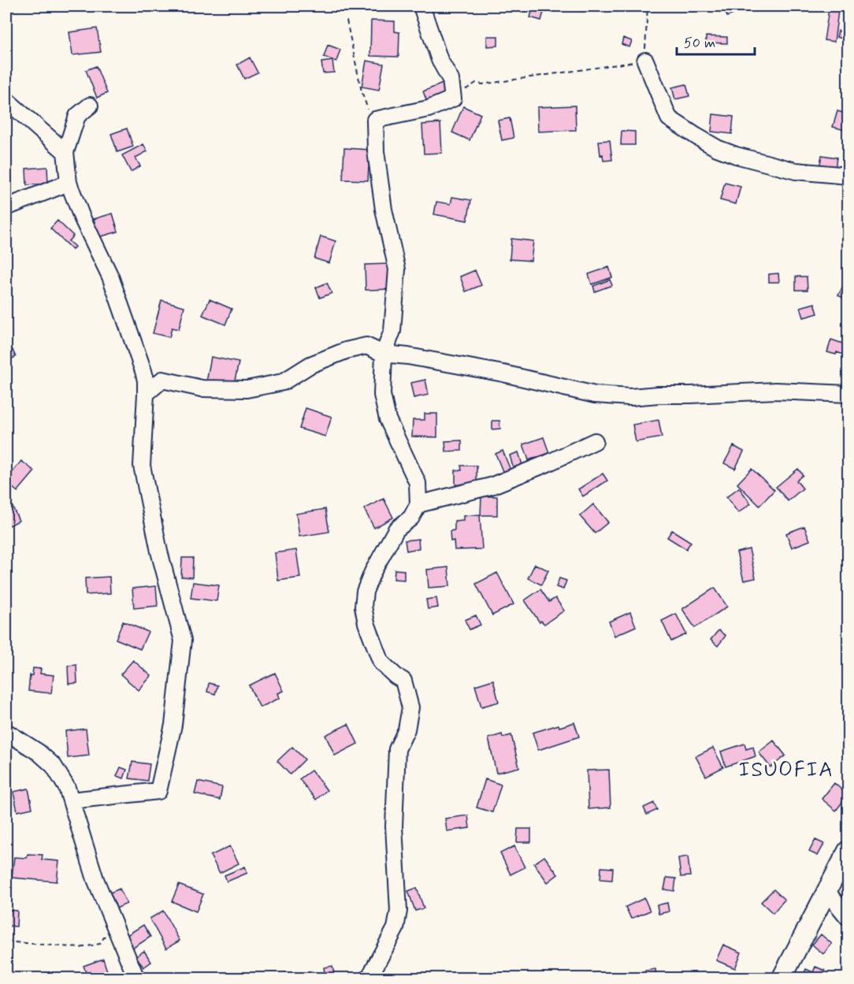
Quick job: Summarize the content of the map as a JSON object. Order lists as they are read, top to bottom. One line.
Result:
{"districts":["ISUOFIA"],"scale_bar":"50 m"}
